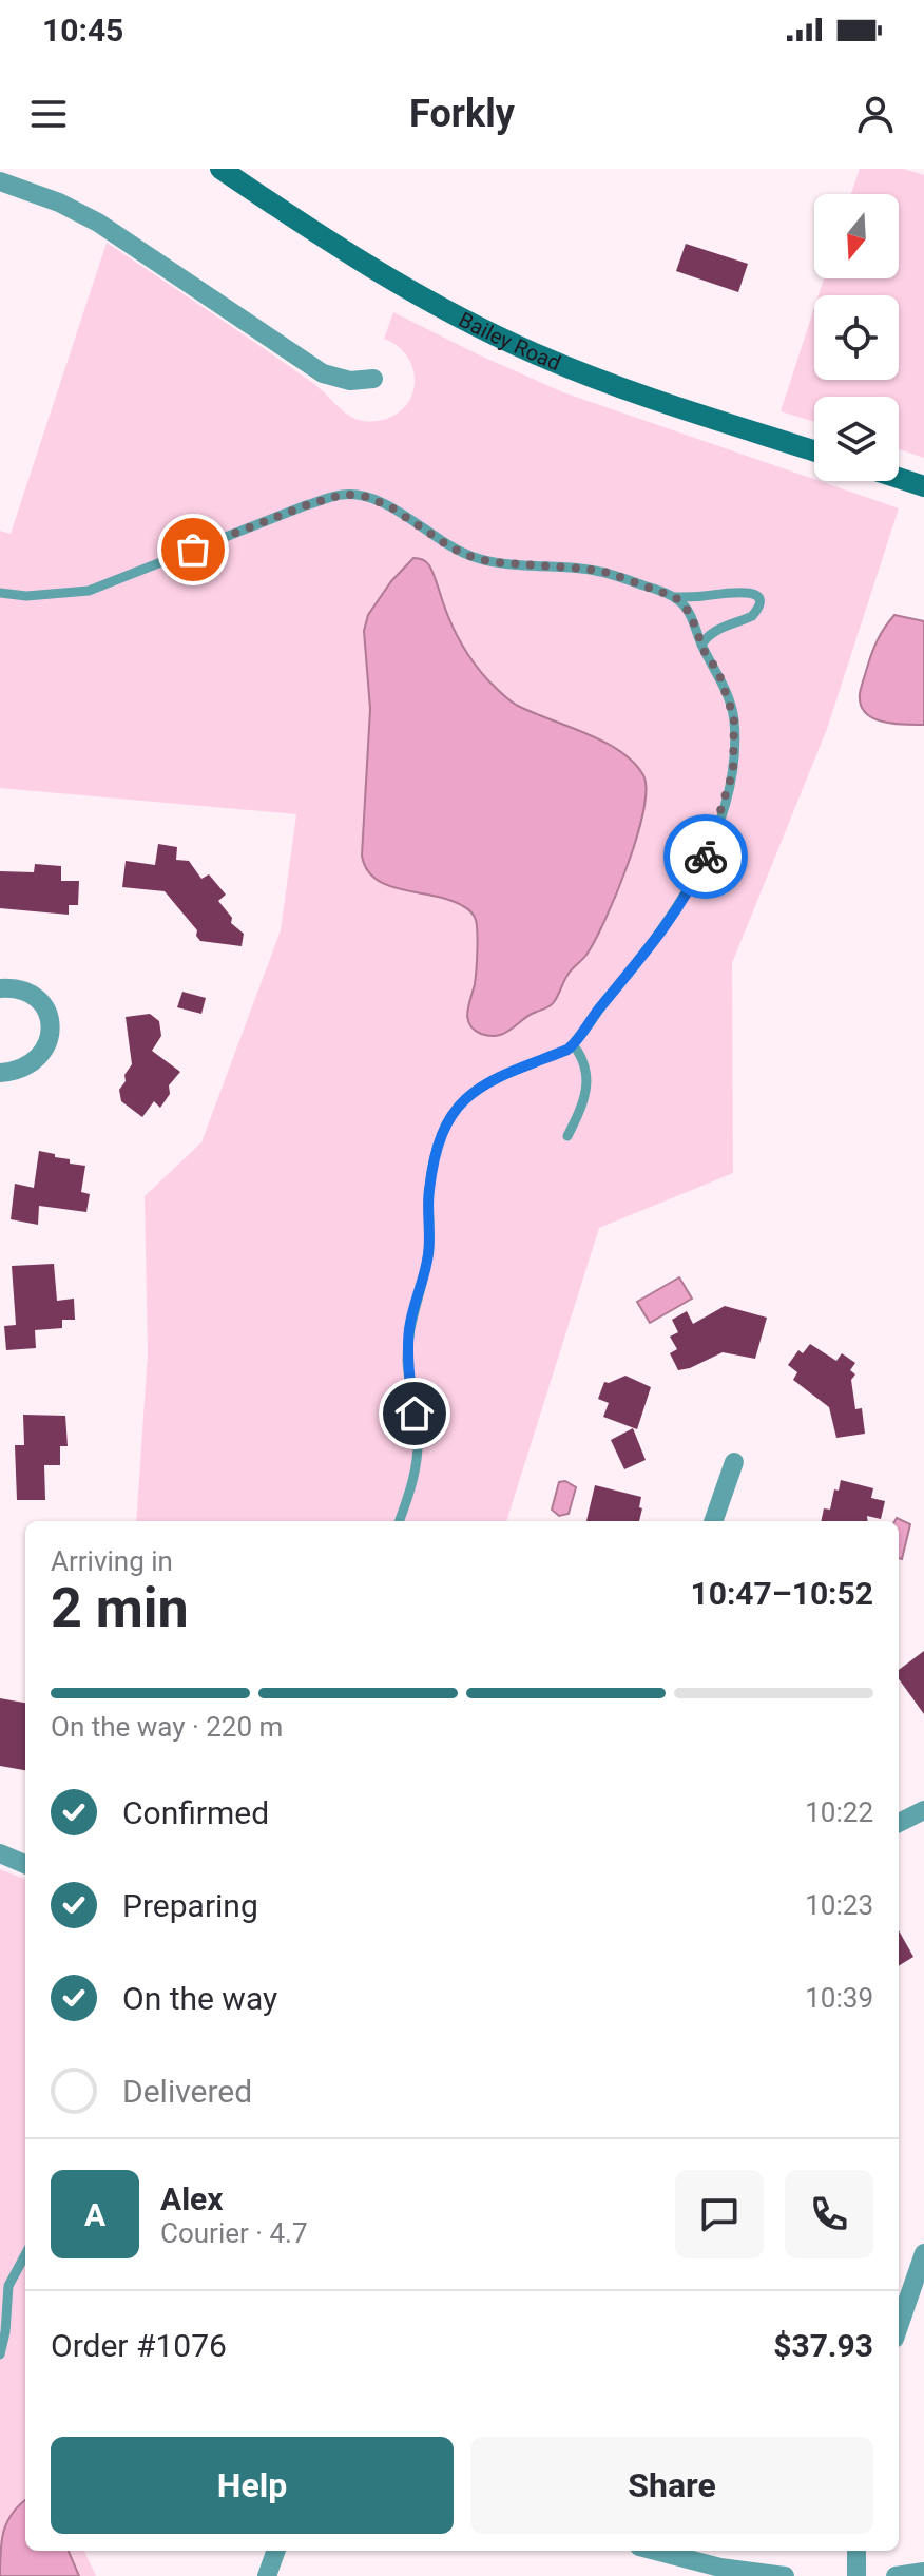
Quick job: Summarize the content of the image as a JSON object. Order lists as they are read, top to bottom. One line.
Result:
{"streets":{"main road":["Bailey Road"]},"north":"bottom","page":{"status":"10:45","header":"Forkly","heading":["2 min","Arriving in","10:47–10:52"],"panel":["Alex","Courier · 4.7","Order #1076","$37.93"],"bar":"On the way · 220 m","list":[["Confirmed","10:22"],["Preparing","10:23"],["On the way","10:39"],"Delivered"],"round":"A","buttons":["Help","Share"]}}
